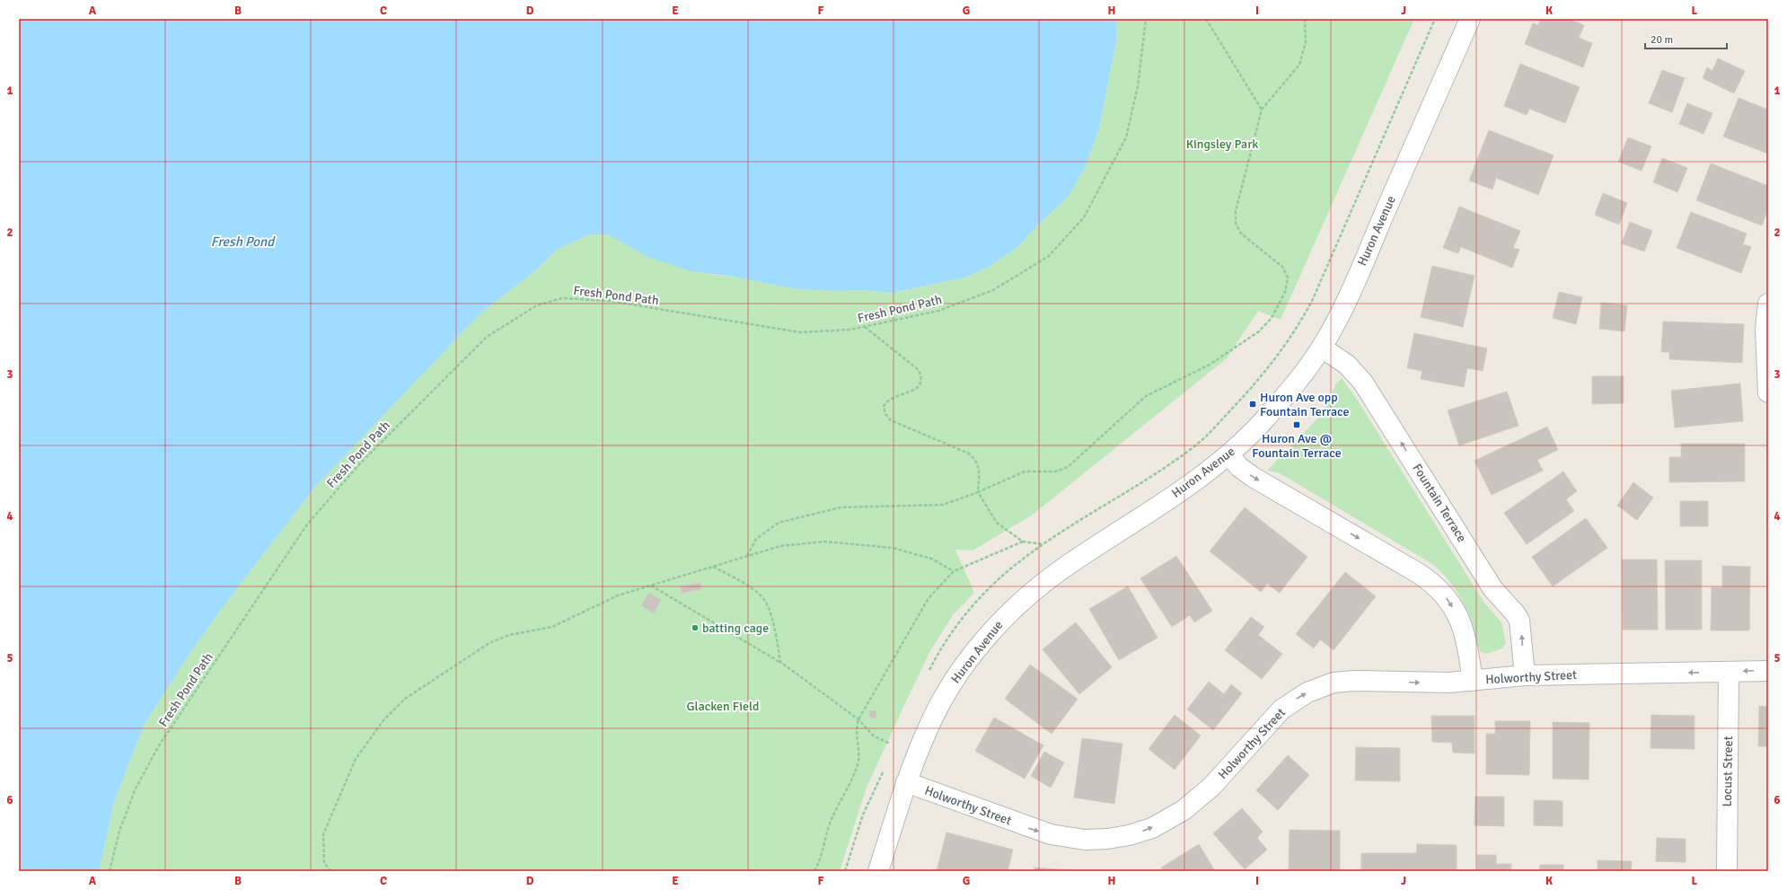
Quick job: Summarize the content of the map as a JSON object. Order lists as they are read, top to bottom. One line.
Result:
{"streets":{"street":["Huron Avenue","Fountain Terrace","Holworthy Street","Locust Street"],"path":["Fresh Pond Path"]},"crossings":[["Huron Avenue","Fountain Terrace"],["Huron Avenue","Holworthy Street"],["Fountain Terrace","Holworthy Street"],["Holworthy Street","Locust Street"]],"water":["Fresh Pond"],"parks":["Kingsley Park","Glacken Field"],"places":{"transit":["Huron Ave opp Fountain Terrace","Huron Ave @ Fountain Terrace"],"other":["batting cage"]},"scale_bar":"20 m","grid":{"columns":["A","B","C","D","E","F","G","H","I","J","K","L"],"rows":["1","2","3","4","5","6"]}}
